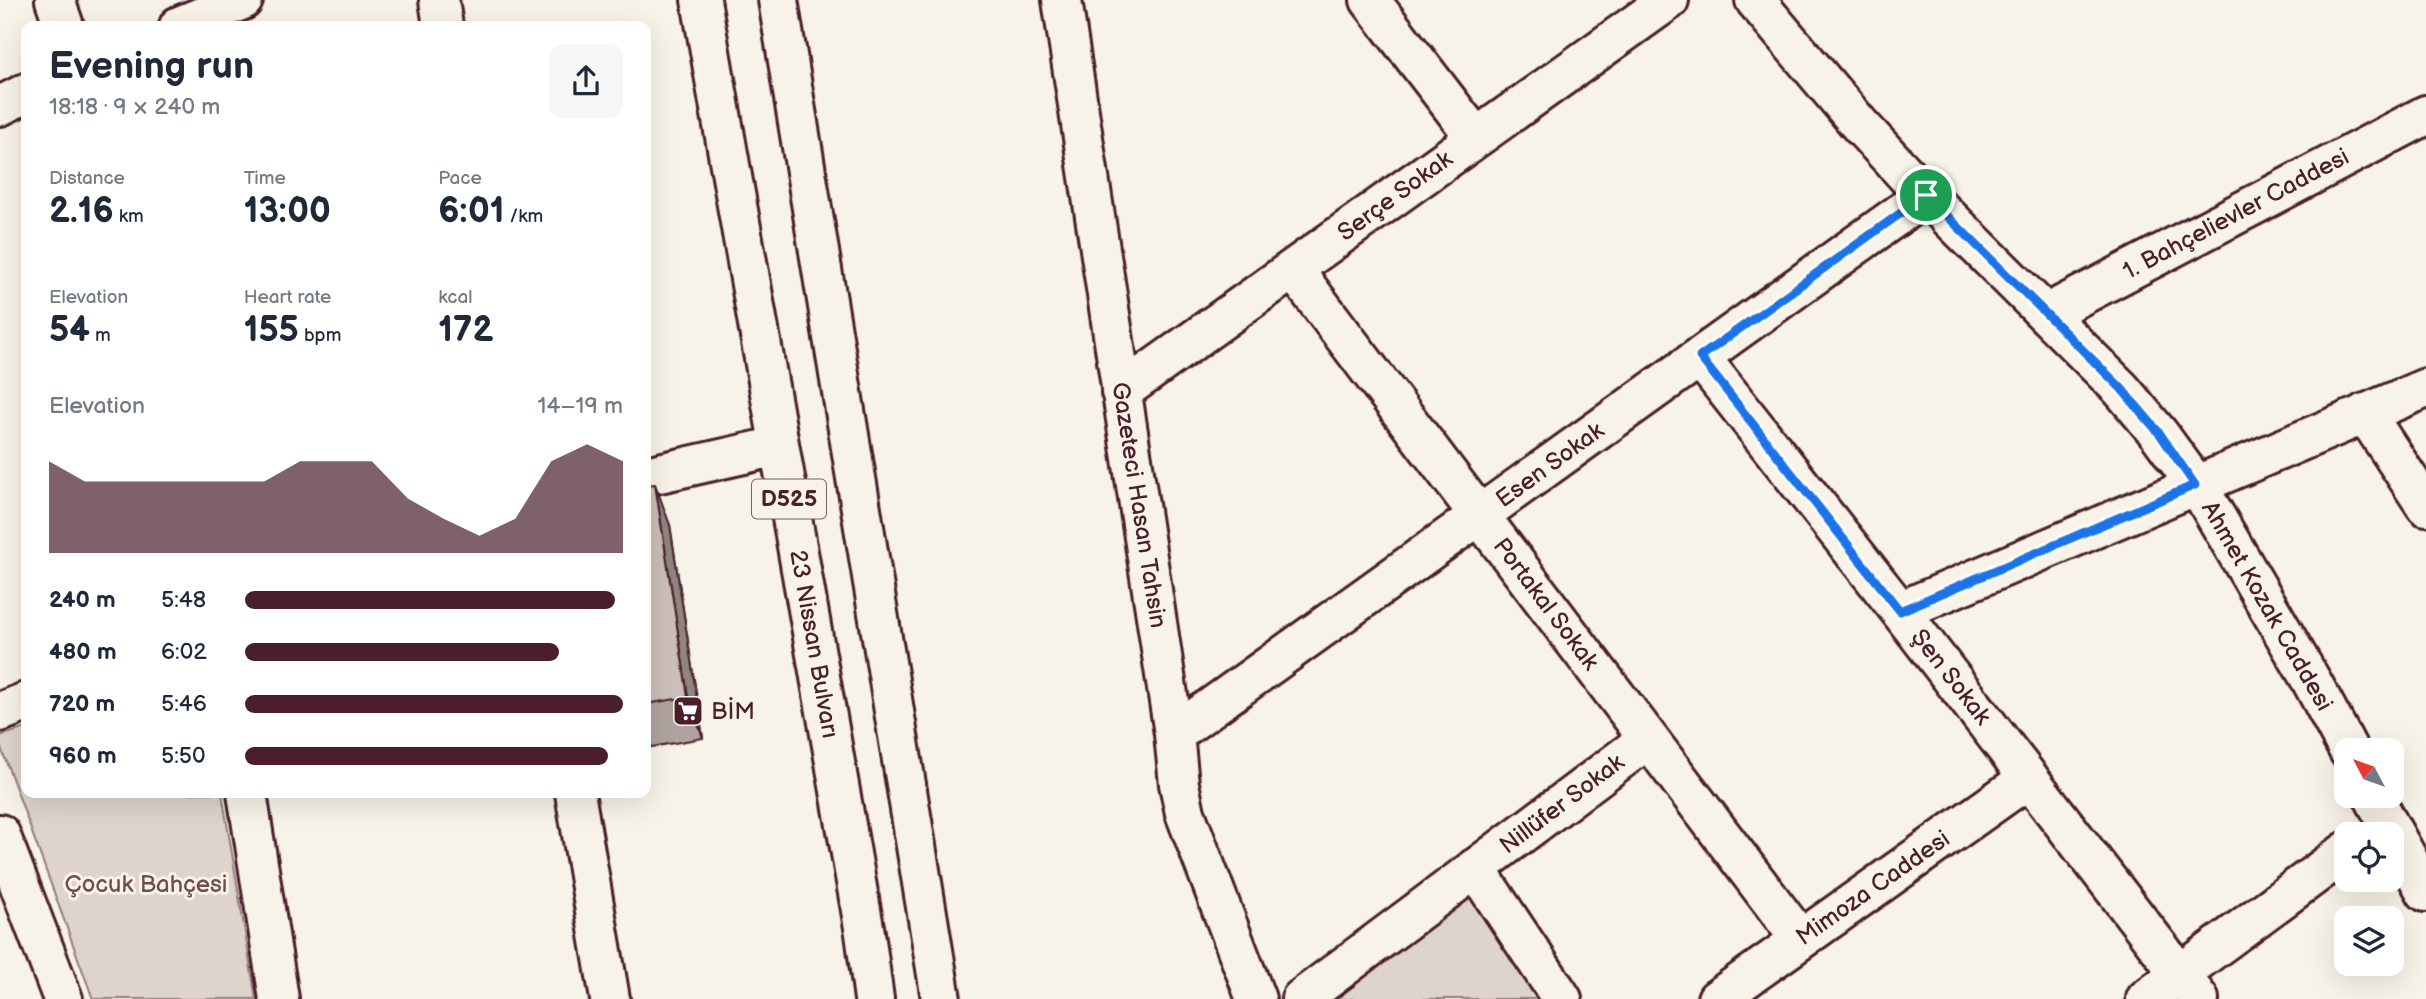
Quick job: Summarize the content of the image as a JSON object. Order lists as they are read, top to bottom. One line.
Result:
{"streets":{"main road":["Serçe Sokak","1. Bahçelievler Caddesi","Esen Sokak","D525","Gazeteci Hasan Tahsin","Portakal Sokak","Ahmet Kozak Caddesi","23 Nissan Bulvarı","Şen Sokak","Nillüfer Sokak","Mimoza Caddesi"]},"crossings":[["Serçe Sokak","Gazeteci Hasan Tahsin"],["Serçe Sokak","Portakal Sokak"],["1. Bahçelievler Caddesi","Ahmet Kozak Caddesi"],["Esen Sokak","Gazeteci Hasan Tahsin"],["Esen Sokak","Portakal Sokak"],["Esen Sokak","Ahmet Kozak Caddesi"],["Esen Sokak","Şen Sokak"],["Portakal Sokak","Nillüfer Sokak"],["Portakal Sokak","Mimoza Caddesi"],["Şen Sokak","Mimoza Caddesi"]],"parks":["Çocuk Bahçesi"],"places":{"supermarket":["BİM"]},"north":"top left","page":{"heading":["Evening run","18:18 · 9 × 240 m"],"stats":[["Distance","2.16 km"],["Time","13:00"],["Pace","6:01 /km"],["Elevation","54 m"],["Heart rate","155 bpm"],["kcal","172"]],"chart":["Elevation","14–19 m"],"list":[{"name":"240 m","note":"5:48"},{"name":"480 m","note":"6:02"},{"name":"720 m","note":"5:46"},{"name":"960 m","note":"5:50"}]}}
